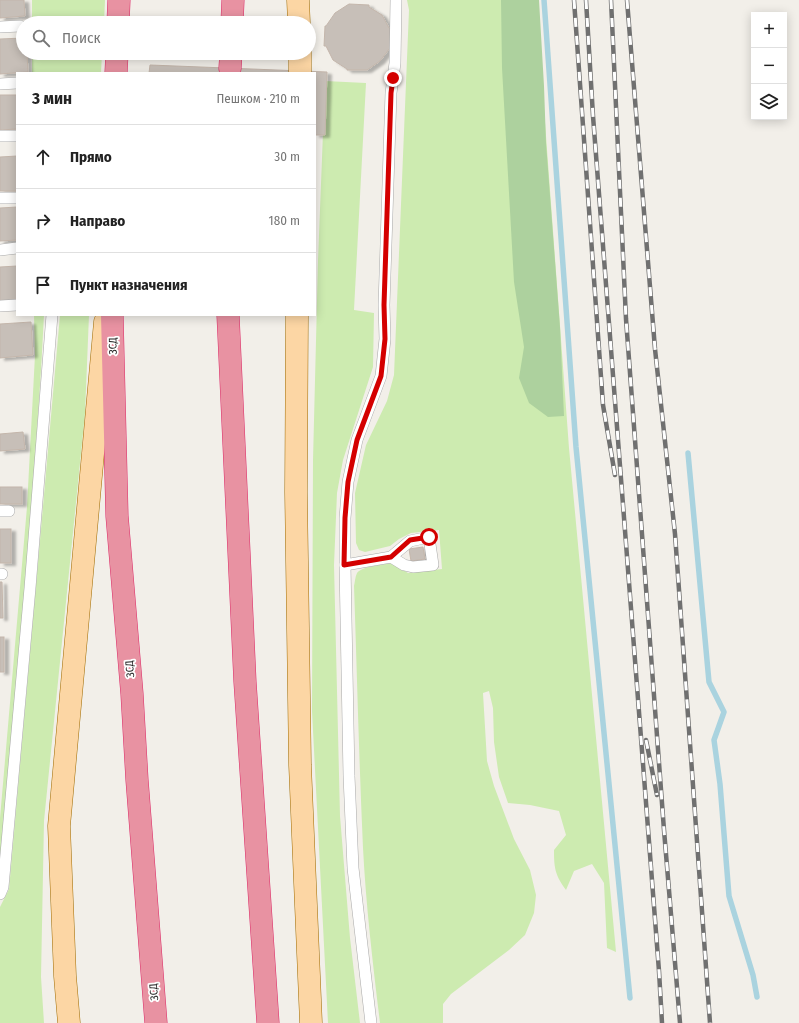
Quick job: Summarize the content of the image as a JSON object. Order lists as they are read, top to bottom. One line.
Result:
{"streets":{"highway":["ЗСД"]},"page":{"map_buttons":["+","−"],"search":"Поиск","heading":["3 мин","Пешком · 210 m"],"list":[["Прямо","30 m"],["Направо","180 m"],"Пункт назначения"]}}
